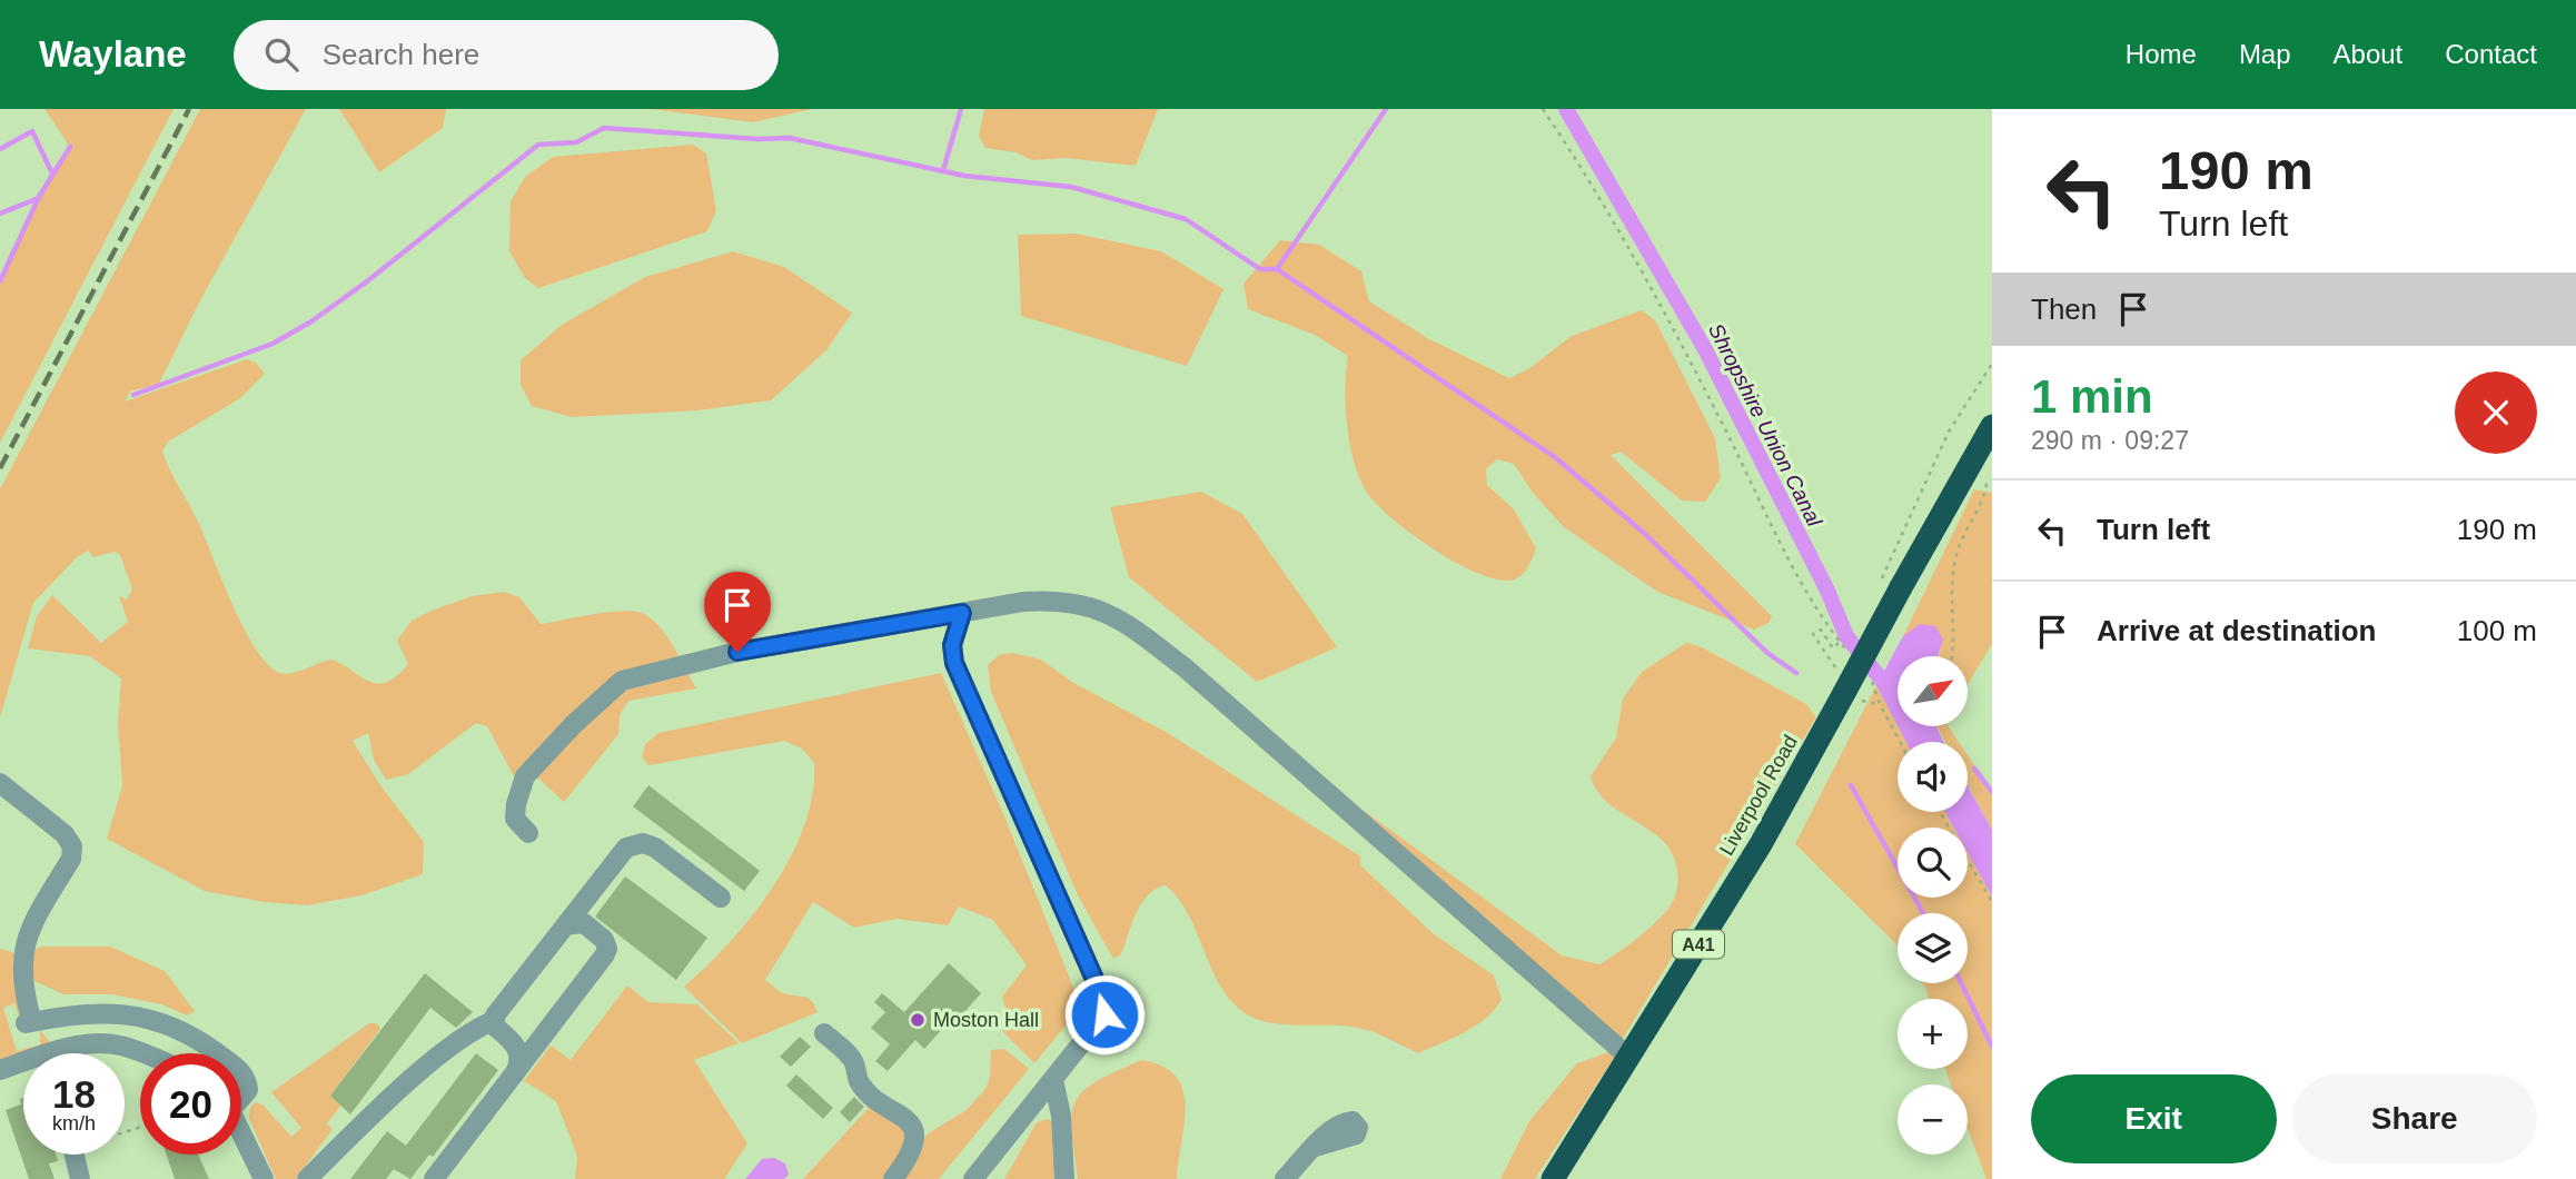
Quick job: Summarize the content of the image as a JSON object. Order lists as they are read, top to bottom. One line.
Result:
{"streets":{"highway":["Liverpool Road","A41"]},"water":["Shropshire Union Canal"],"places":["Moston Hall"],"north":"top right","page":{"header":"Waylane","search":"Search here","nav":["Home","Map","About","Contact"],"turn":["190 m","Turn left"],"then":"Then","heading":["1 min","290 m · 09:27"],"list":[{"name":"Turn left","value":"190 m"},{"name":"Arrive at destination","value":"100 m"}],"map_buttons":["+","−"],"speed":"18 km/h","limit":"20","buttons":["Exit","Share"]}}
